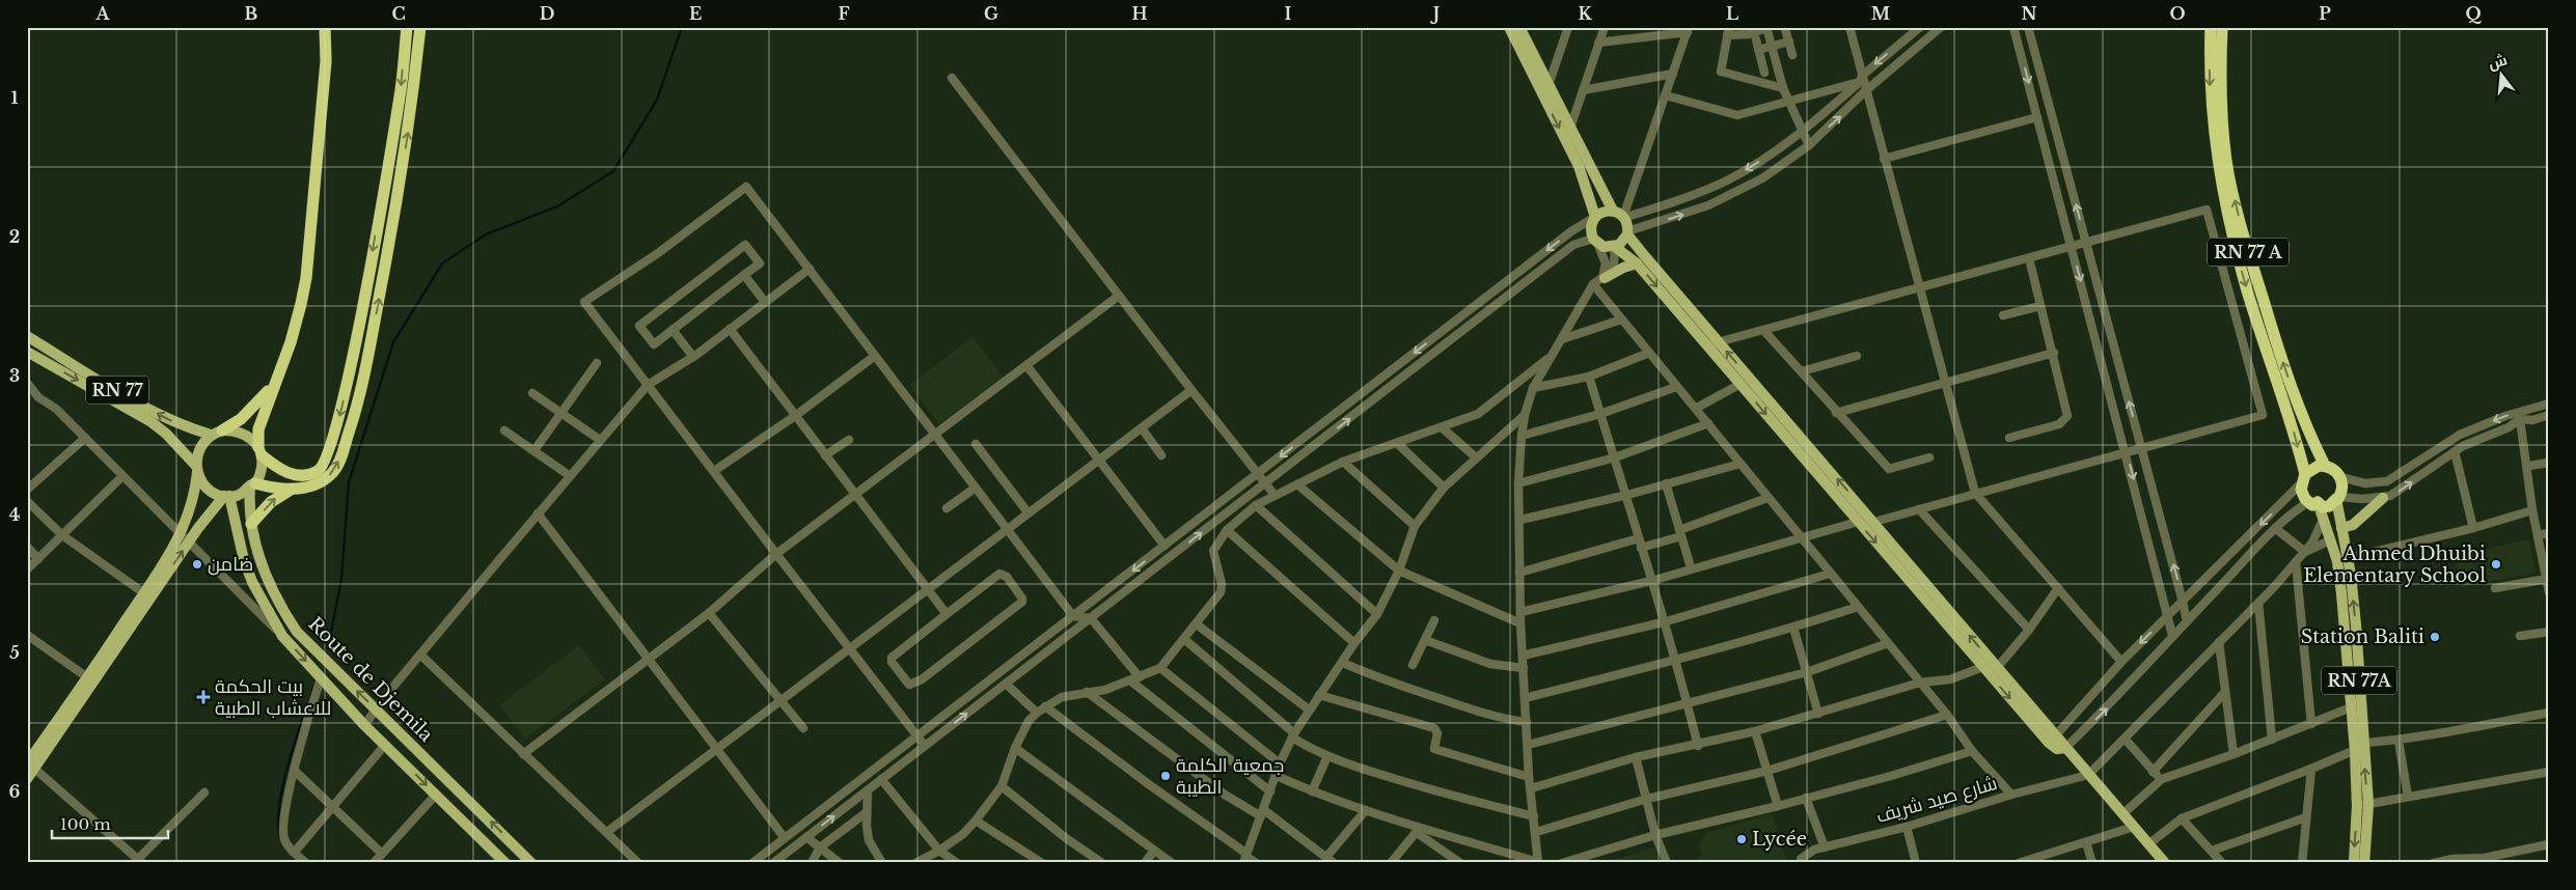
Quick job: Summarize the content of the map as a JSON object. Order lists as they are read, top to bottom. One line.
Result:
{"streets":{"highway":["RN 77 A"],"main road":["RN 77","Route de Djemila","RN 77A"],"street":["شارع صيد شريف"]},"crossings":[["RN 77 A","RN 77A"],["RN 77","Route de Djemila"]],"places":{"other":["ضامن","Ahmed Dhuibi Elementary School","Station Baliti","جمعية الكلمة الطيبة","Lycée"],"health":["بيت الحكمة للاعشاب الطبية"]},"scale_bar":"100 m","north":"top","grid":{"columns":["A","B","C","D","E","F","G","H","I","J","K","L","M","N","O","P","Q"],"rows":["1","2","3","4","5","6"]}}
